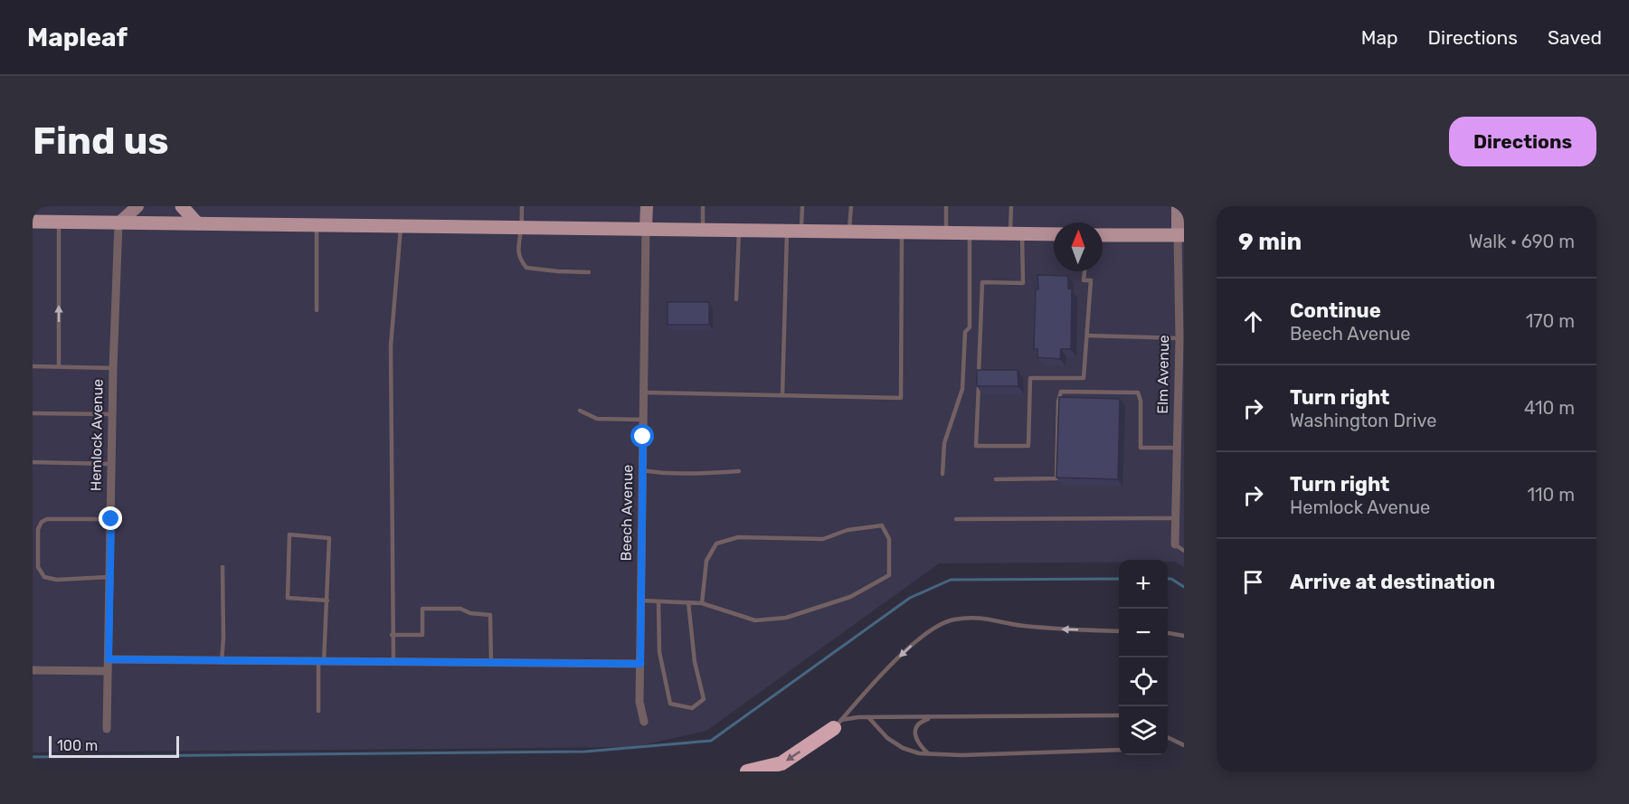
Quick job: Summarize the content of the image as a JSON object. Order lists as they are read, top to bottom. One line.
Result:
{"streets":{"main road":["Elm Avenue","Hemlock Avenue","Beech Avenue"]},"scale_bar":"100 m","north":"top","page":{"header":"Mapleaf","nav":["Map","Directions","Saved"],"buttons":"Directions","title":"Find us","heading":["9 min","Walk · 690 m"],"list":[["Continue","Beech Avenue","170 m"],["Turn right","Washington Drive","410 m"],["Turn right","Hemlock Avenue","110 m"],"Arrive at destination"],"map_buttons":["+","−"],"scale":"100 m"}}
